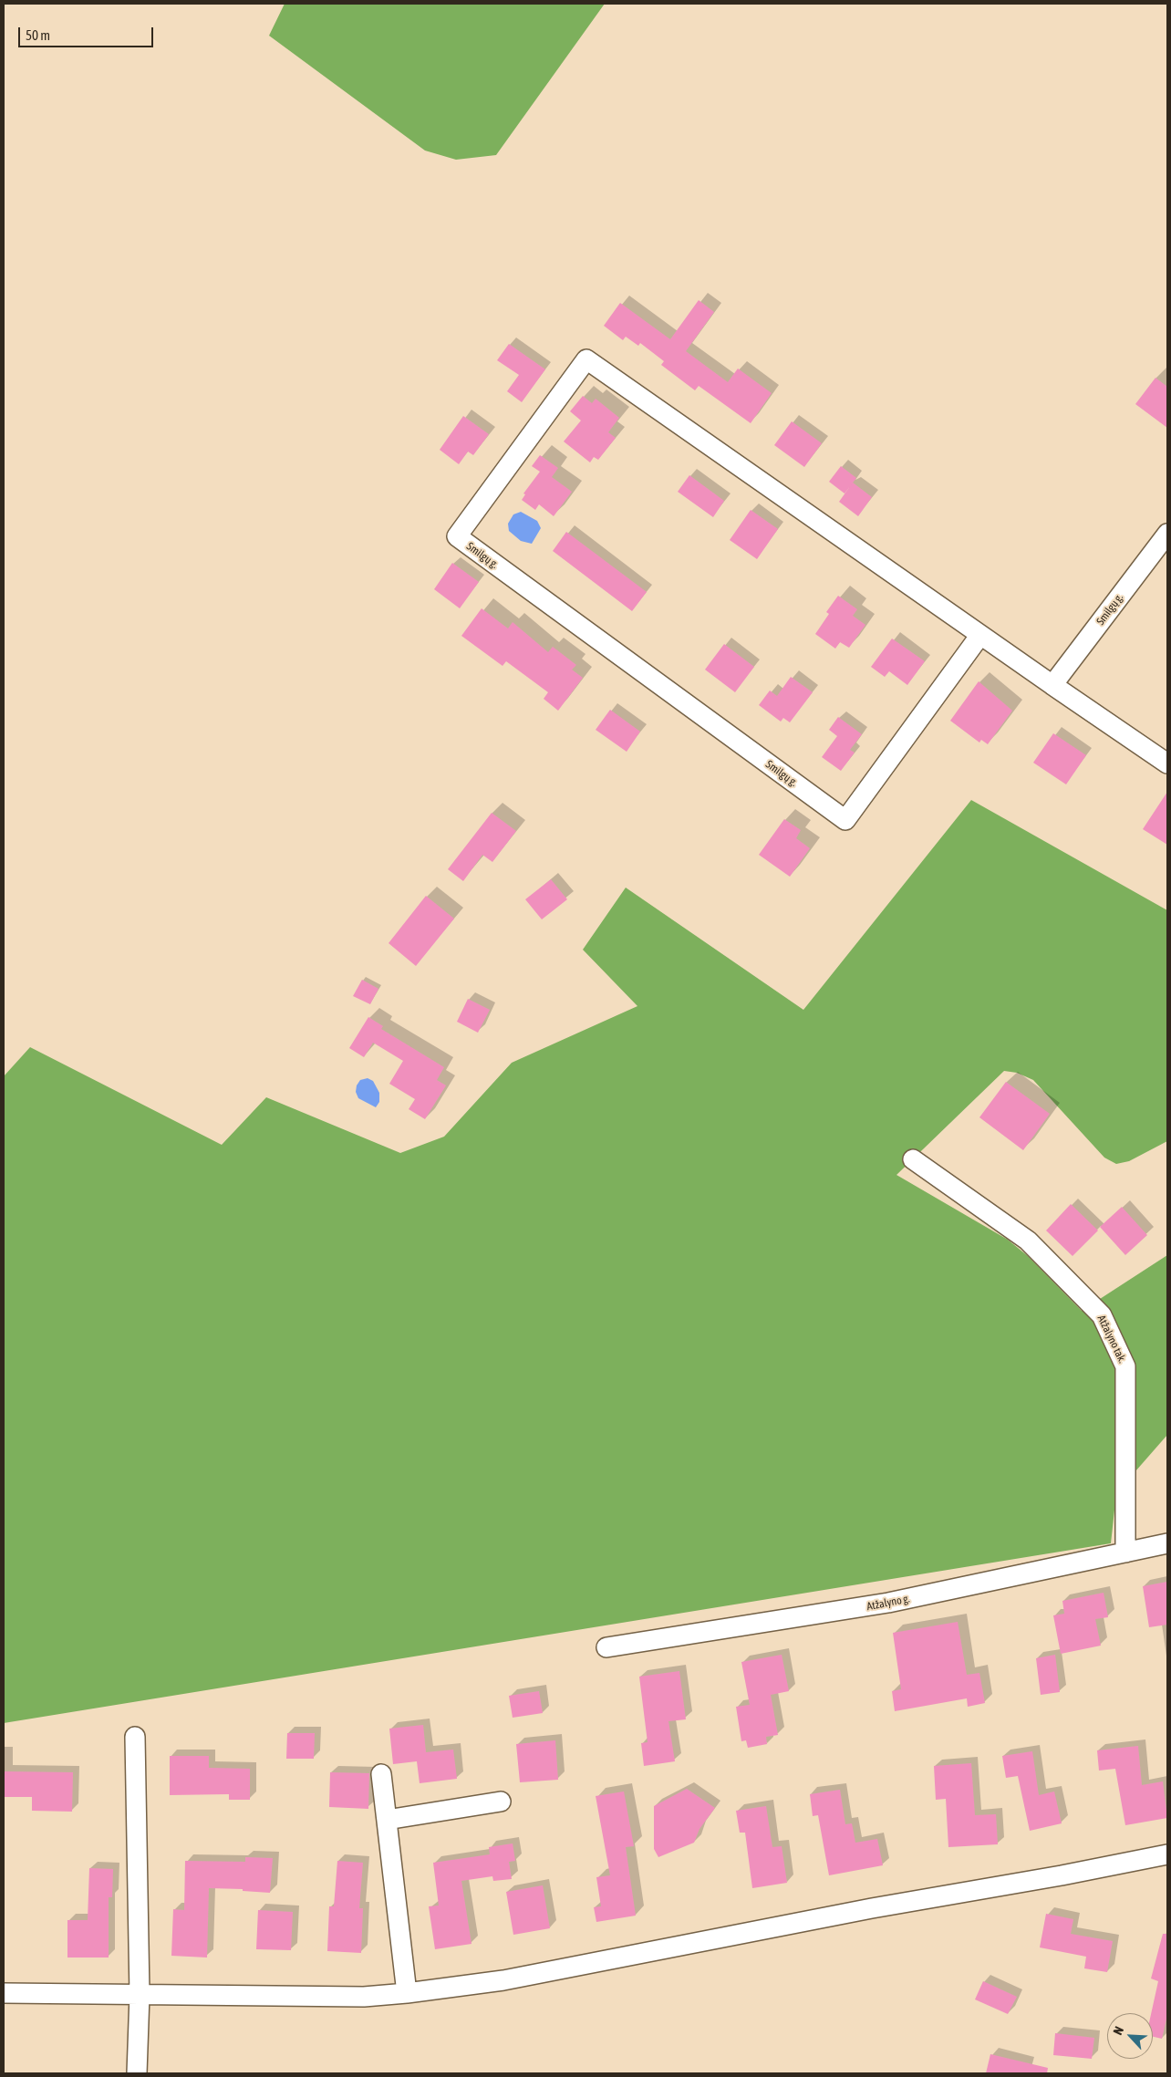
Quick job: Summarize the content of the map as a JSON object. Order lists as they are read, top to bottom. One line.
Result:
{"streets":{"street":["Smilgų g.","Atžalyno tak.","Atžalyno g."]},"crossings":[["Atžalyno tak.","Atžalyno g."]],"scale_bar":"50 m","north":"top left"}
